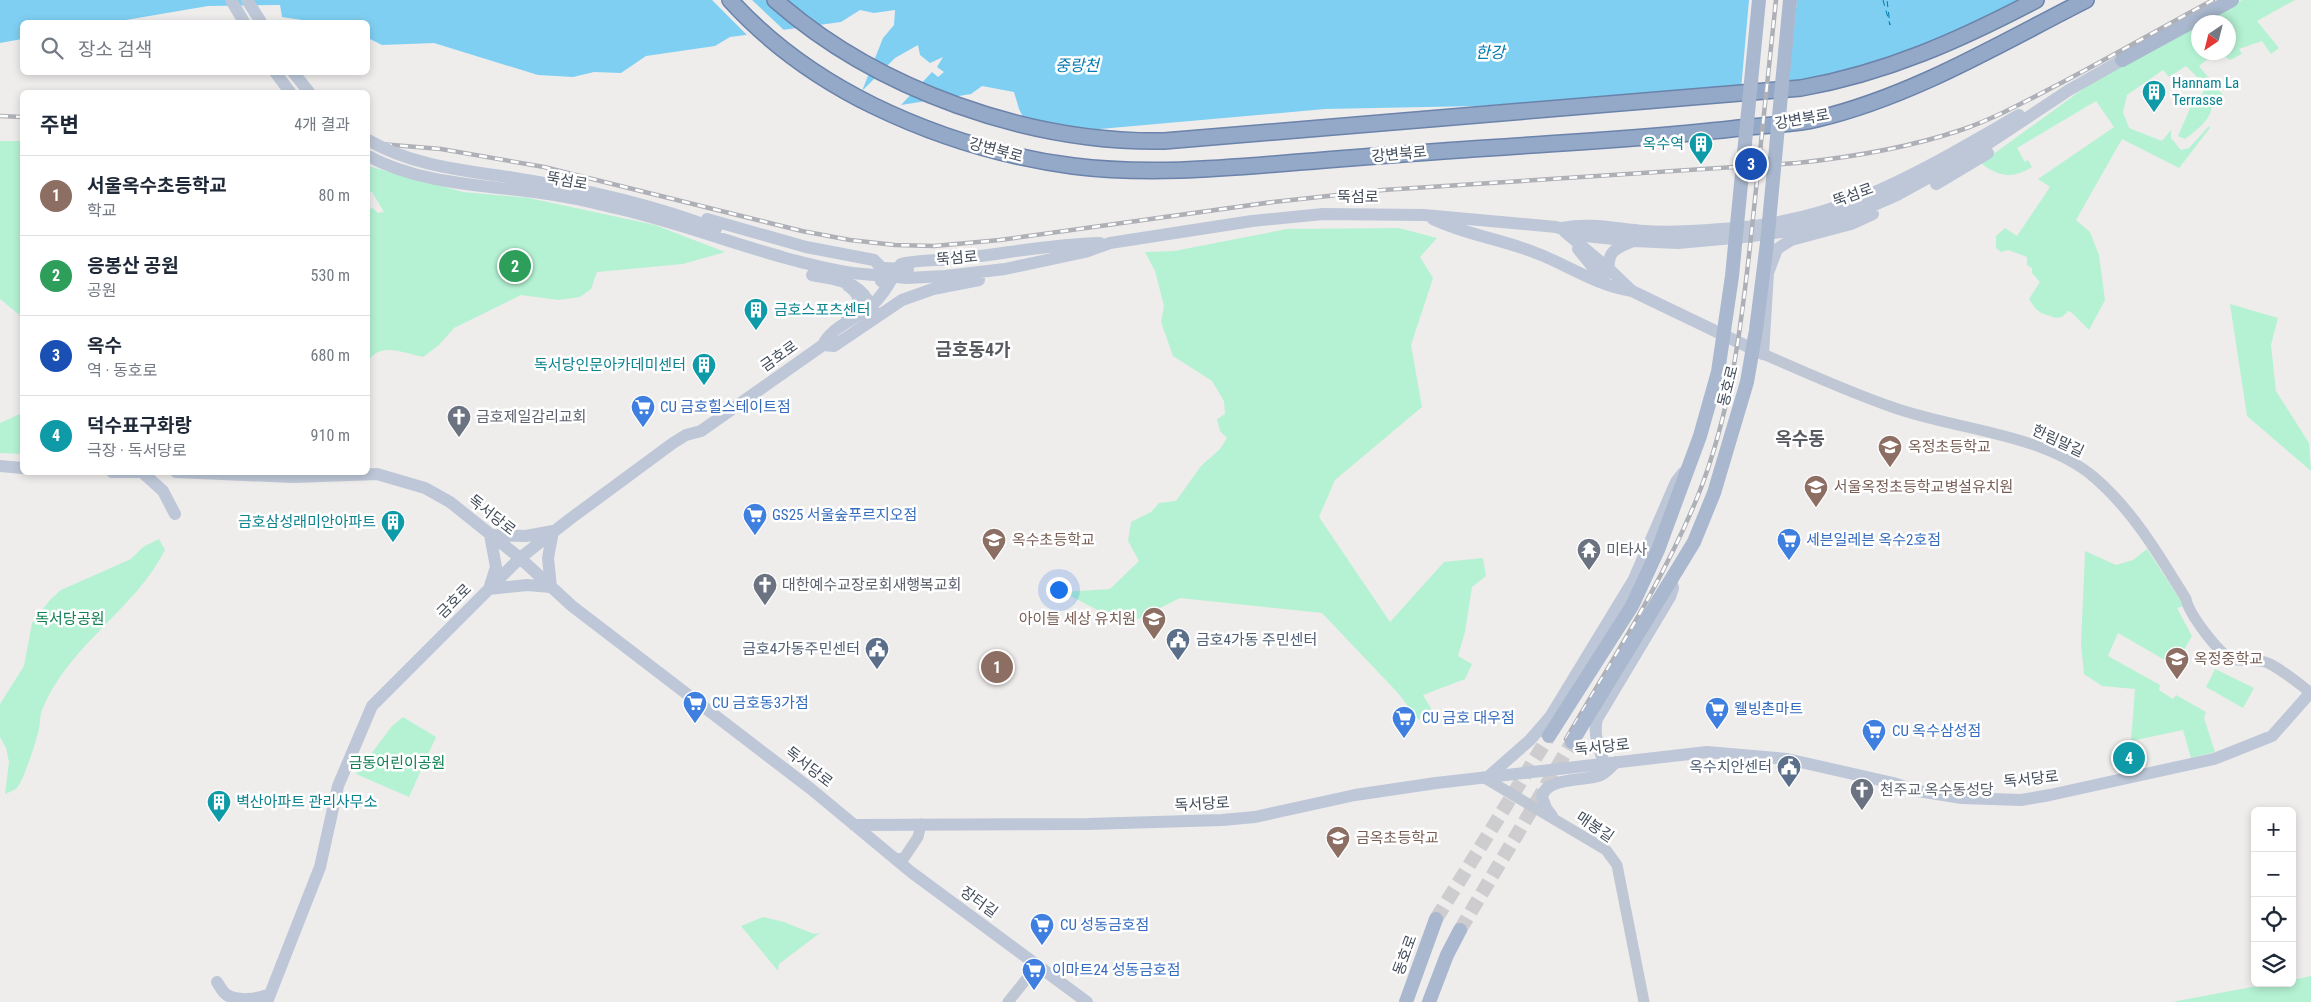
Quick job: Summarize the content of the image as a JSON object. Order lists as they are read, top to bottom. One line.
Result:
{"streets":{"highway":["강변북로"],"main road":["뚝섬로","금호로","동호로","독서당로","장터길"],"street":["한림말길","매봉길"]},"crossings":[["뚝섬로","금호로"],["금호로","독서당로"],["한림말길","독서당로"],["독서당로","매봉길"],["독서당로","장터길"]],"districts":["금호동4가","옥수동"],"water":["한강","중랑천"],"parks":["독서당공원","금동어린이공원"],"places":{"building":["Hannam La Terrasse","옥수역","금호스포츠센터","독서당인문아카데미센터","금호삼성래미안아파트","벽산아파트 관리사무소"],"supermarket":["CU 금호힐스테이트점","GS25 서울숲푸르지오점","세븐일레븐 옥수2호점","CU 금호동3가점","웰빙촌마트","CU 금호 대우점","CU 옥수삼성점","CU 성동금호점","이마트24 성동금호점"],"church":["금호제일감리교회","대한예수교장로회새행복교회","천주교 옥수동성당"],"school or university":["옥정초등학교","서울옥정초등학교병설유치원","옥수초등학교","아이들 세상 유치원","옥정중학교","금옥초등학교"],"temple":["미타사"],"public building":["금호4가동 주민센터","금호4가동주민센터","옥수치안센터"]},"north":"bottom left","page":{"search":"장소 검색","heading":["주변","4개 결과"],"pins":["3","2","1","4"],"list":[{"mark":"1","name":"서울옥수초등학교","note":"학교","value":"80 m"},{"mark":"2","name":"응봉산 공원","note":"공원","value":"530 m"},{"mark":"3","name":"옥수","note":"역 · 동호로","value":"680 m"},{"mark":"4","name":"덕수표구화랑","note":"극장 · 독서당로","value":"910 m"}],"map_buttons":["+","−"]}}
